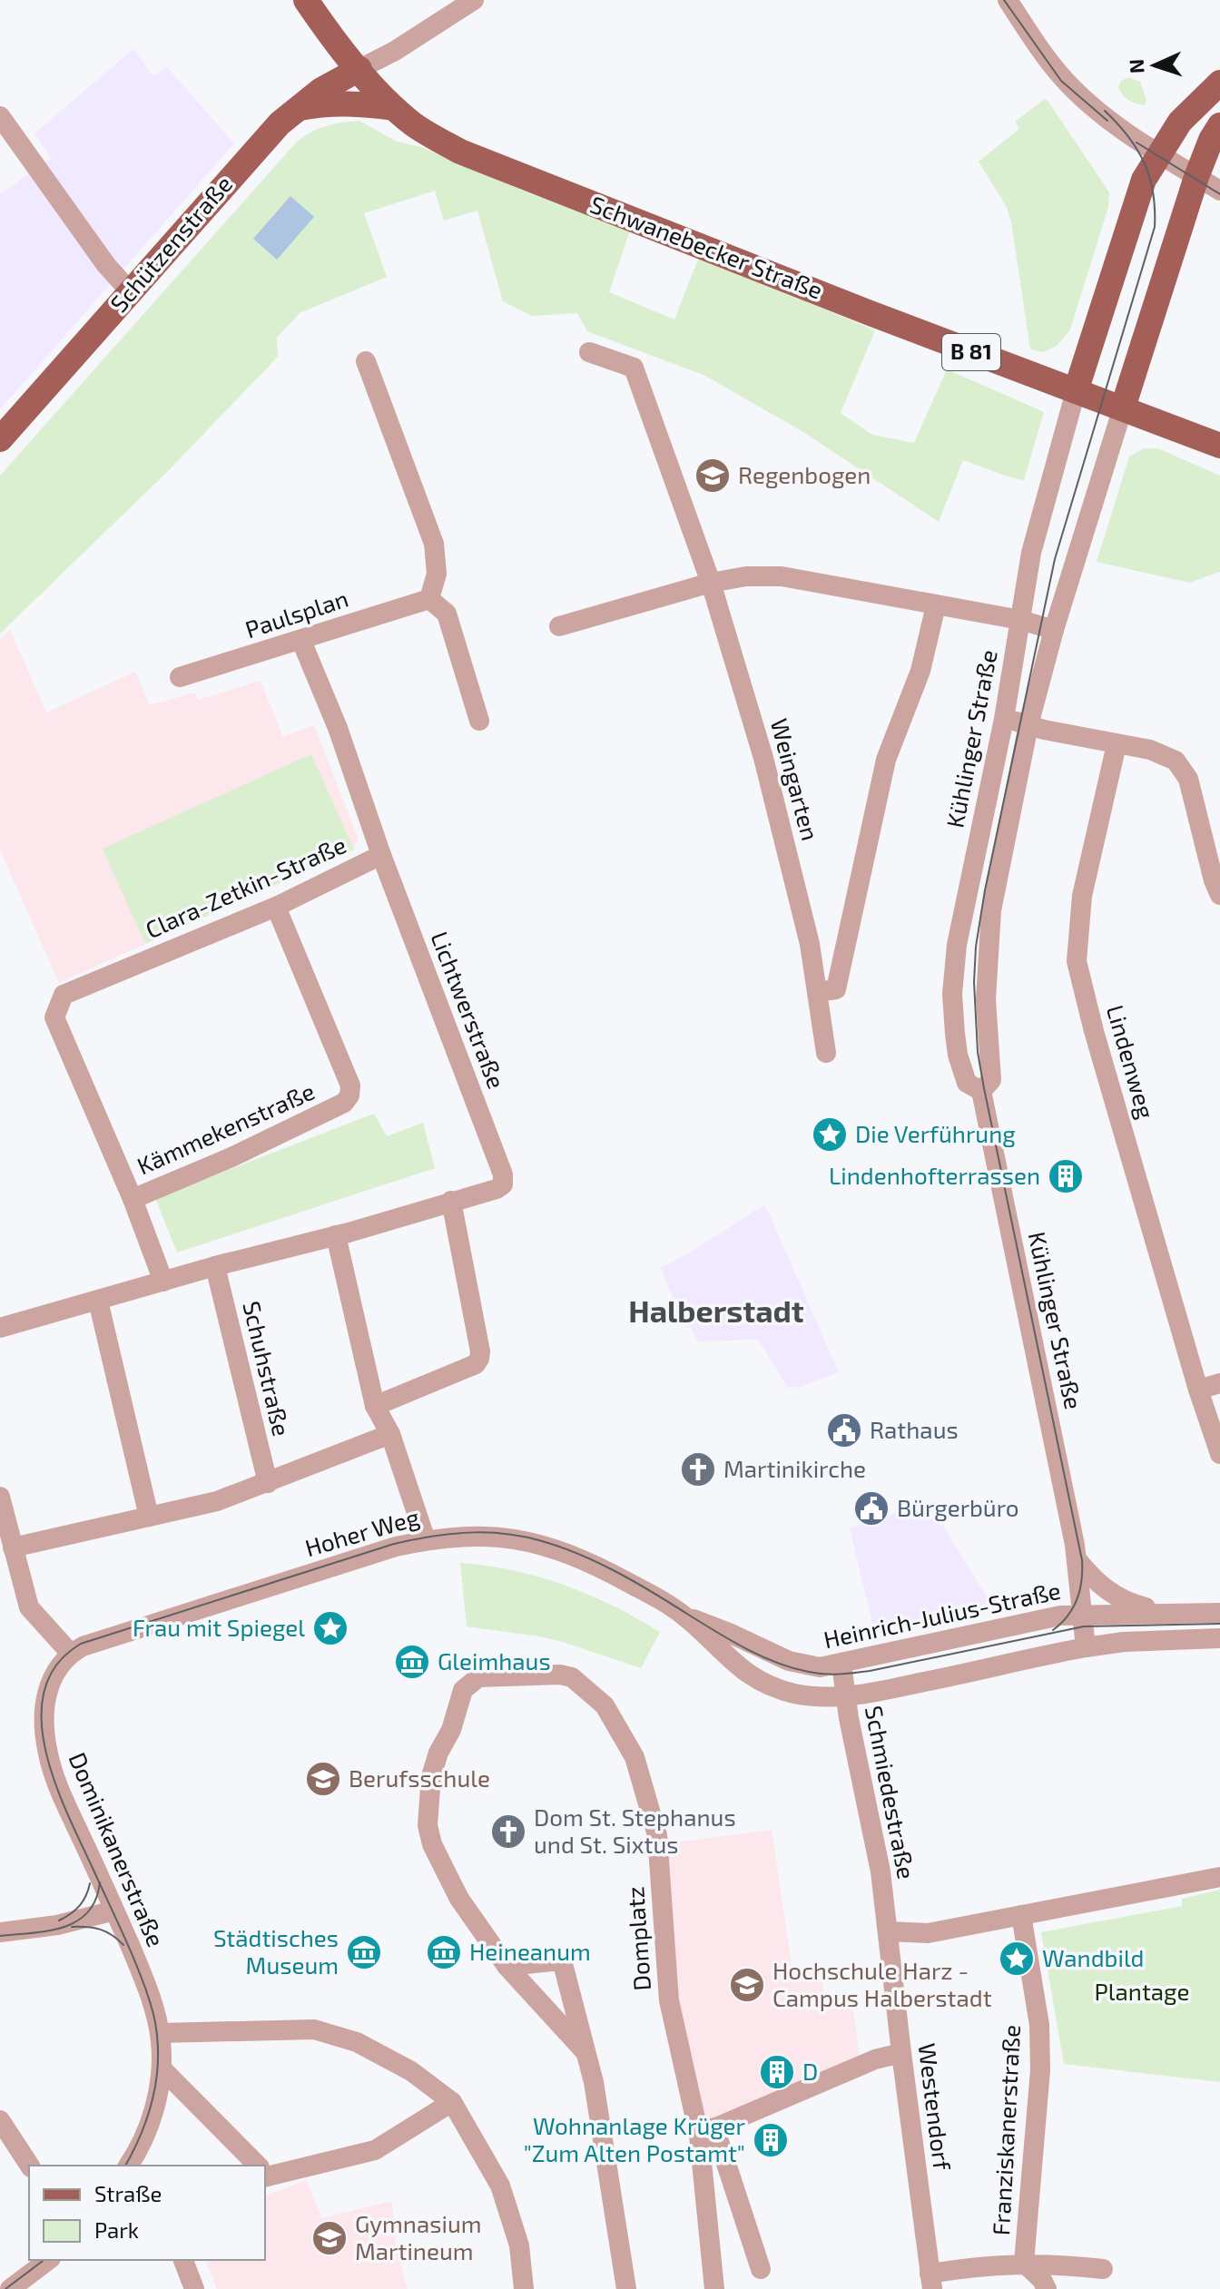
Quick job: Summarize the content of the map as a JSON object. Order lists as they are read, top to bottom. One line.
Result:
{"streets":{"main road":["Schützenstraße","Schwanebecker Straße","B 81"],"street":["Paulsplan","Kühlinger Straße","Weingarten","Clara-Zetkin-Straße","Lichtwerstraße","Lindenweg","Kämmekenstraße","Schuhstraße","Hoher Weg","Heinrich-Julius-Straße","Schmiedestraße","Dominikanerstraße","Domplatz","Westendorf","Franziskanerstraße"]},"crossings":[["Schützenstraße","Schwanebecker Straße"],["Schützenstraße","B 81"],["Schwanebecker Straße","B 81"],["Schwanebecker Straße","Kühlinger Straße"],["B 81","Kühlinger Straße"],["Paulsplan","Clara-Zetkin-Straße"],["Kühlinger Straße","Heinrich-Julius-Straße"],["Clara-Zetkin-Straße","Lichtwerstraße"],["Clara-Zetkin-Straße","Kämmekenstraße"],["Hoher Weg","Heinrich-Julius-Straße"],["Hoher Weg","Schmiedestraße"],["Hoher Weg","Dominikanerstraße"],["Heinrich-Julius-Straße","Schmiedestraße"],["Schmiedestraße","Westendorf"],["Westendorf","Franziskanerstraße"]],"districts":["Halberstadt"],"parks":["Plantage"],"places":{"school or university":["Regenbogen","Berufsschule","Hochschule Harz - Campus Halberstadt","Gymnasium Martineum"],"place":["Die Verführung","Frau mit Spiegel","Wandbild"],"building":["Lindenhofterrassen","D","Wohnanlage Krüger \"Zum Alten Postamt\""],"public building":["Rathaus","Bürgerbüro"],"church":["Martinikirche","Dom St. Stephanus und St. Sixtus"],"museum":["Gleimhaus","Städtisches Museum","Heineanum"]},"legend":["Straße","Park"],"north":"left"}
